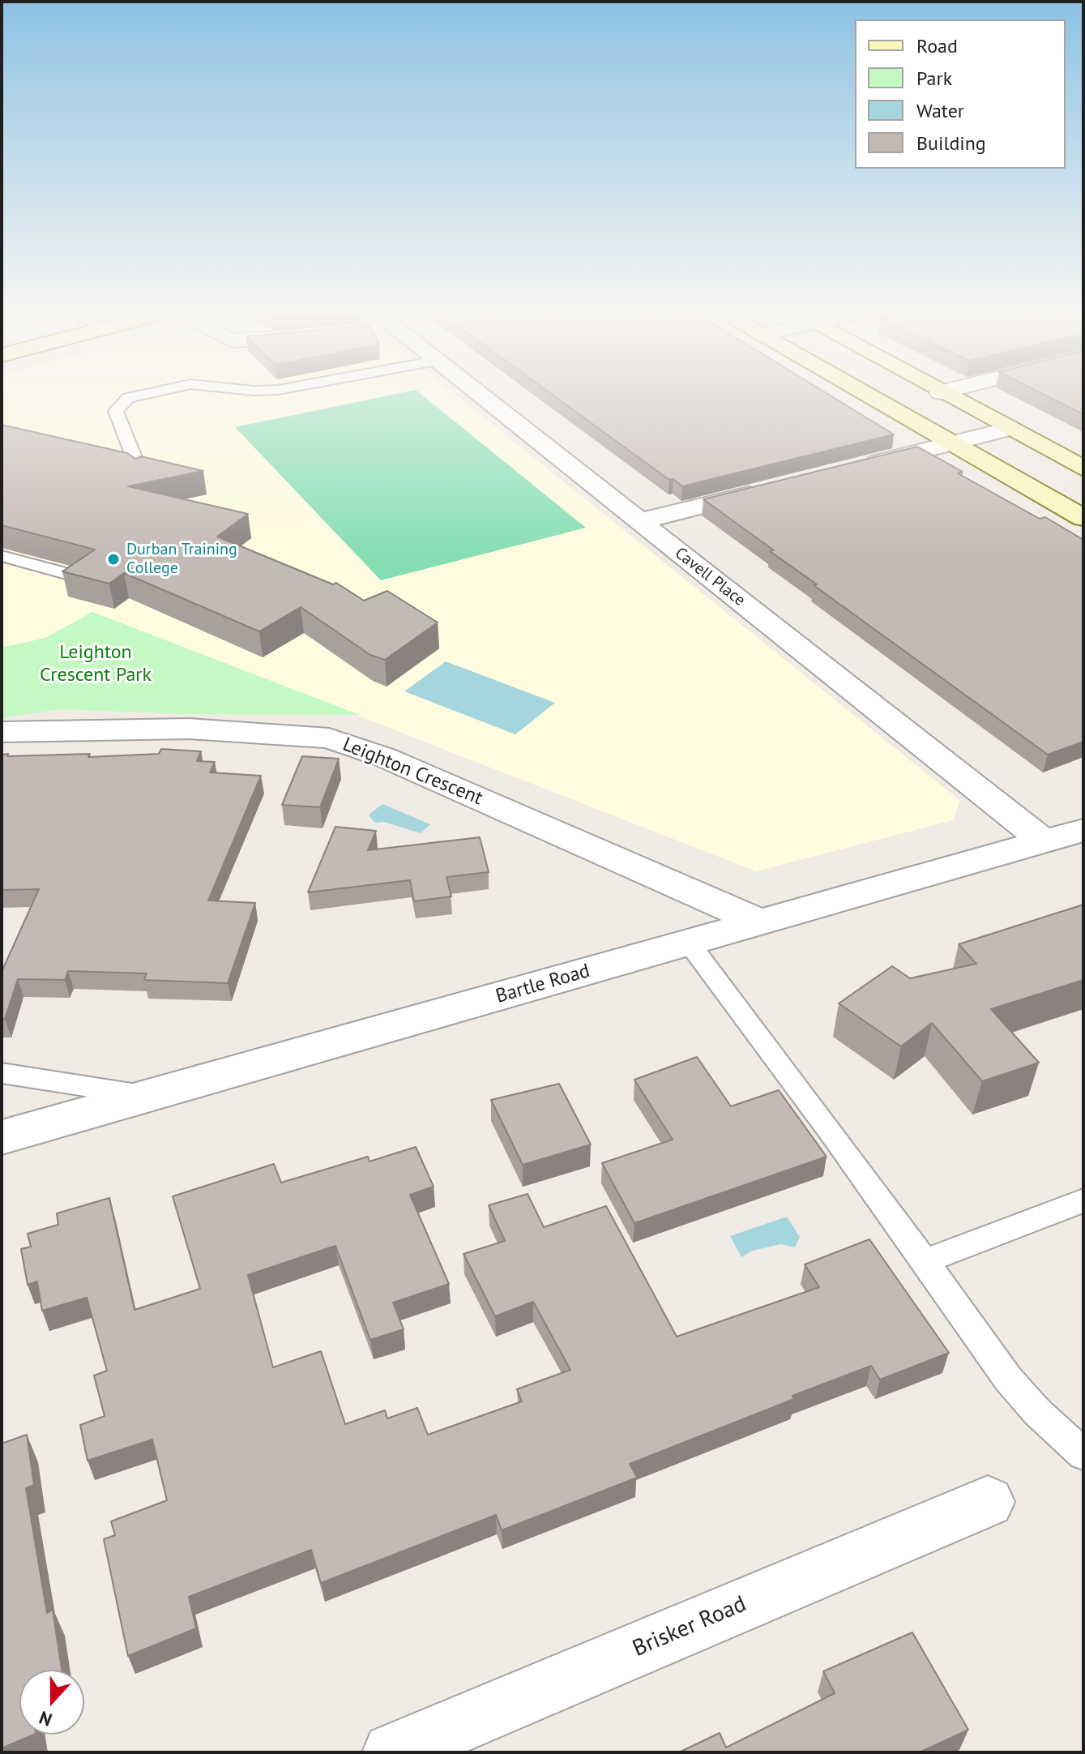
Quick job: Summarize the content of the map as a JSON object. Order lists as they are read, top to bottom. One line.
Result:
{"streets":{"street":["Cavell Place","Leighton Crescent","Bartle Road","Brisker Road"]},"crossings":[["Cavell Place","Bartle Road"],["Leighton Crescent","Bartle Road"]],"parks":["Leighton Crescent Park"],"places":["Durban Training College"],"legend":["Road","Park","Water","Building"],"north":"bottom"}
